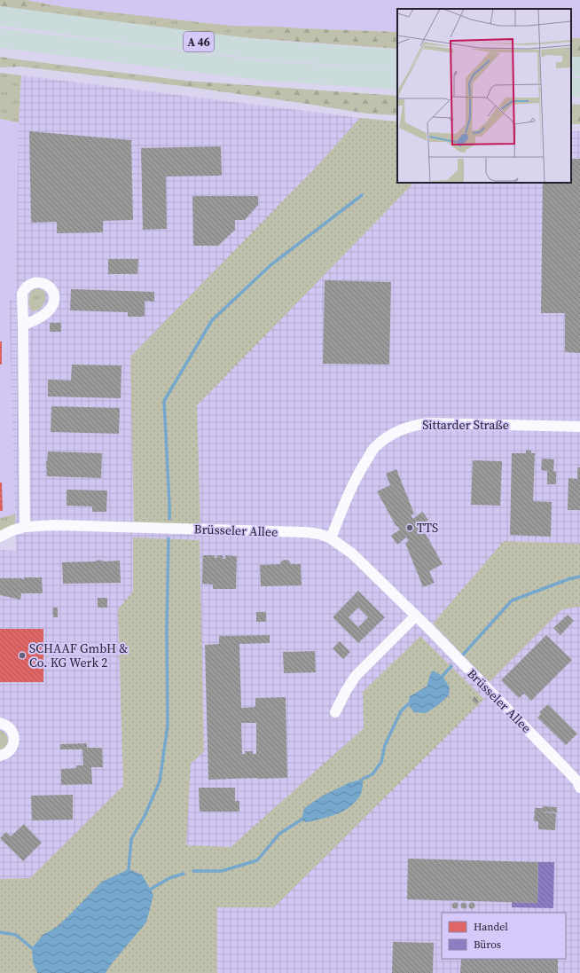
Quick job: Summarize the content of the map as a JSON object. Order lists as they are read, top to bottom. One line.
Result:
{"streets":{"highway":["A 46"],"street":["Sittarder Straße","Brüsseler Allee"]},"crossings":[["Sittarder Straße","Brüsseler Allee"]],"places":["TTS","SCHAAF GmbH & Co. KG Werk 2"],"legend":["Handel","Büros"]}
